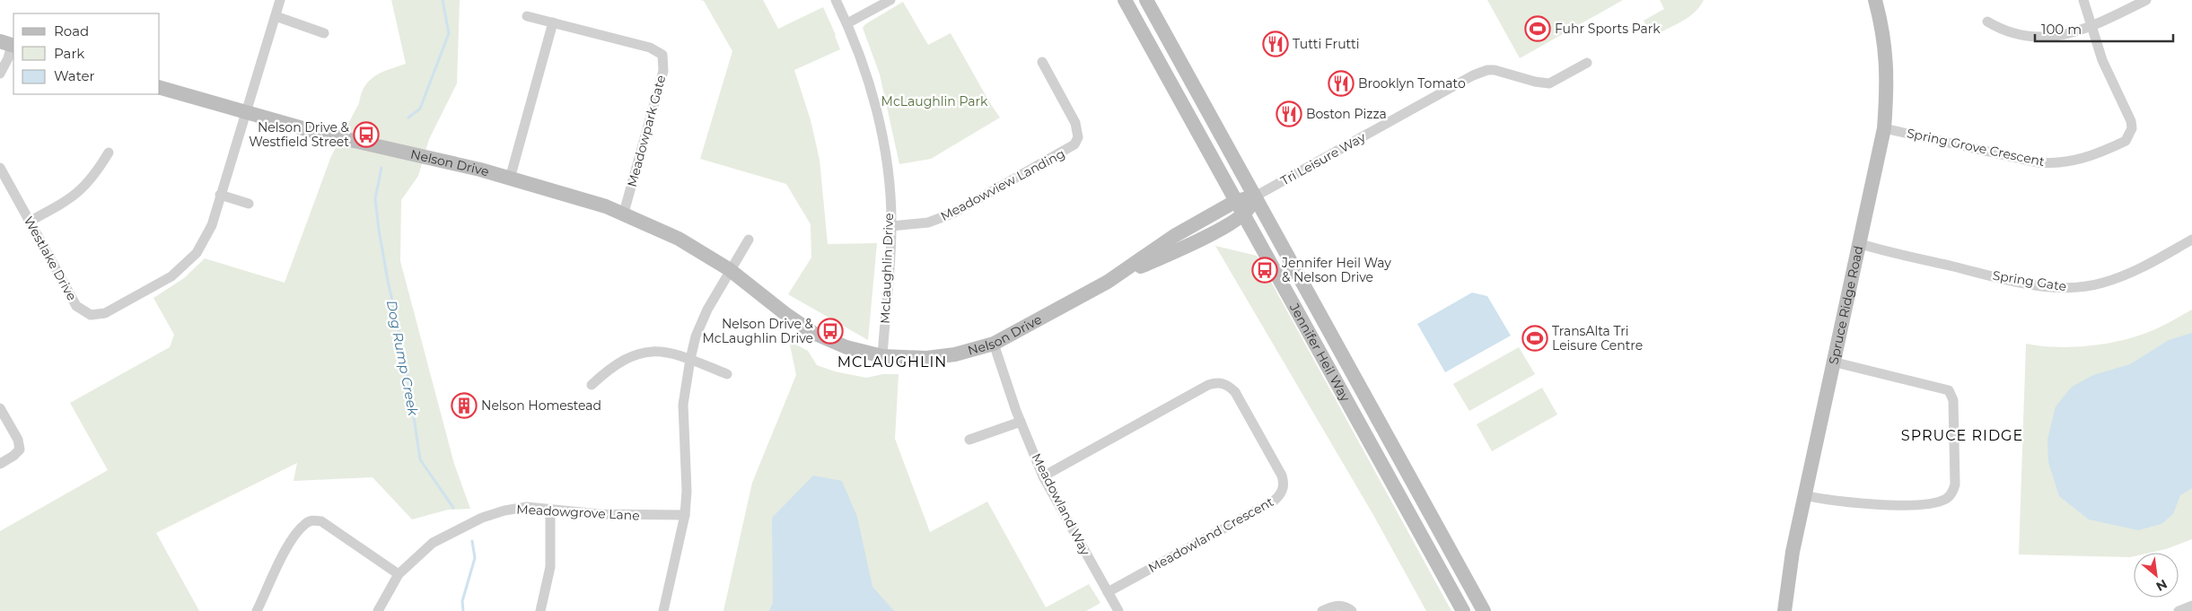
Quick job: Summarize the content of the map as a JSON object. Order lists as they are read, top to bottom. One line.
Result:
{"streets":{"street":["Meadowpark Gate","Spring Grove Crescent","Tri Leisure Way","Nelson Drive","Meadowview Landing","Westlake Drive","McLaughlin Drive","Spring Gate","Spruce Ridge Road","Jennifer Heil Way","Meadowland Way","Meadowgrove Lane","Meadowland Crescent"]},"crossings":[["Meadowpark Gate","Nelson Drive"],["Spring Grove Crescent","Spruce Ridge Road"],["Tri Leisure Way","Nelson Drive"],["Tri Leisure Way","Jennifer Heil Way"],["Nelson Drive","Westlake Drive"],["Nelson Drive","McLaughlin Drive"],["Nelson Drive","Jennifer Heil Way"],["Nelson Drive","Meadowland Way"],["Meadowview Landing","McLaughlin Drive"],["Spring Gate","Spruce Ridge Road"],["Meadowland Way","Meadowland Crescent"]],"districts":["MCLAUGHLIN","SPRUCE RIDGE"],"water":["Dog Rump Creek"],"parks":["McLaughlin Park"],"places":{"sports":["Fuhr Sports Park","TransAlta Tri Leisure Centre"],"restaurant":["Tutti Frutti","Brooklyn Tomato","Boston Pizza"],"bus stop":["Nelson Drive & Westfield Street","Jennifer Heil Way & Nelson Drive","Nelson Drive & McLaughlin Drive"],"building":["Nelson Homestead"]},"legend":["Road","Park","Water"],"scale_bar":"100 m","north":"bottom right"}
